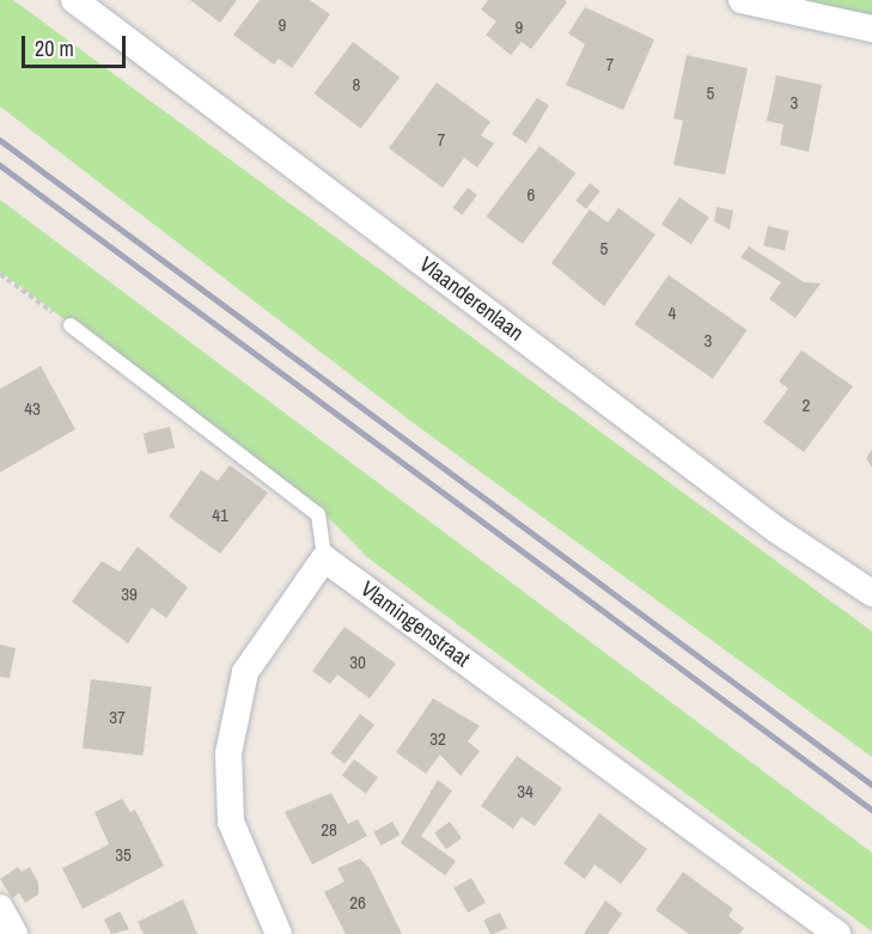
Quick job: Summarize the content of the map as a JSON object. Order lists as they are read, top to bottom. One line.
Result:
{"streets":{"street":["Vlaanderenlaan","Vlamingenstraat"]},"house_numbers":["9","9","7","8","5","3","7","6","5","4","3","2","43","41","39","30","37","32","34","28","35","26"],"scale_bar":"20 m"}
